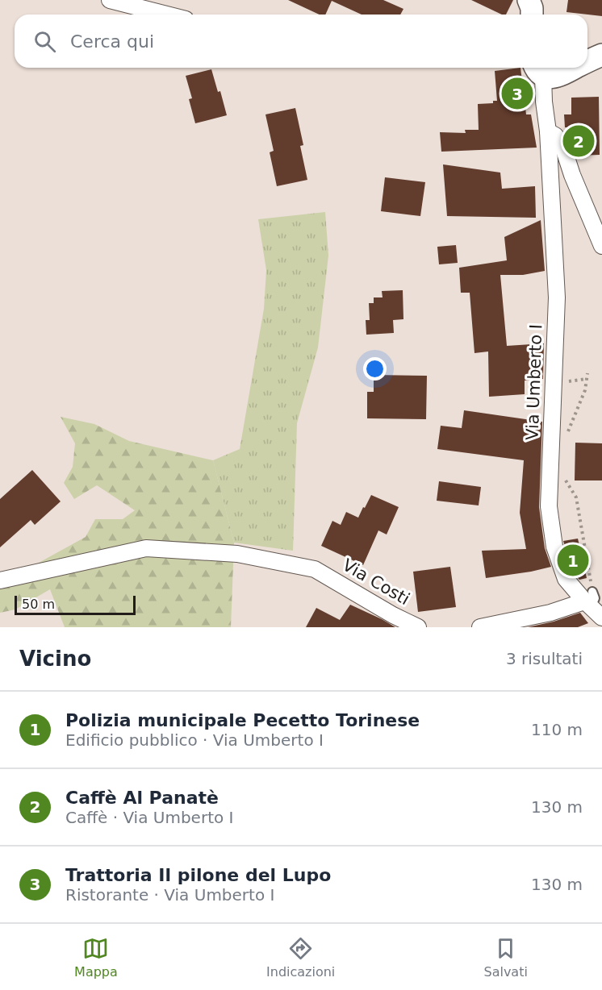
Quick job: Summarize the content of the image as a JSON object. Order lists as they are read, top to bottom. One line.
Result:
{"streets":{"street":["Via Umberto I","Via Costi"]},"scale_bar":"50 m","page":{"search":"Cerca qui","pins":["3","2","1"],"scale":"50 m","heading":["Vicino","3 risultati"],"list":[{"mark":"1","name":"Polizia municipale Pecetto Torinese","note":"Edificio pubblico · Via Umberto I","value":"110 m"},{"mark":"2","name":"Caffè Al Panatè","note":"Caffè · Via Umberto I","value":"130 m"},{"mark":"3","name":"Trattoria Il pilone del Lupo","note":"Ristorante · Via Umberto I","value":"130 m"}],"nav":["Mappa","Indicazioni","Salvati"]}}
